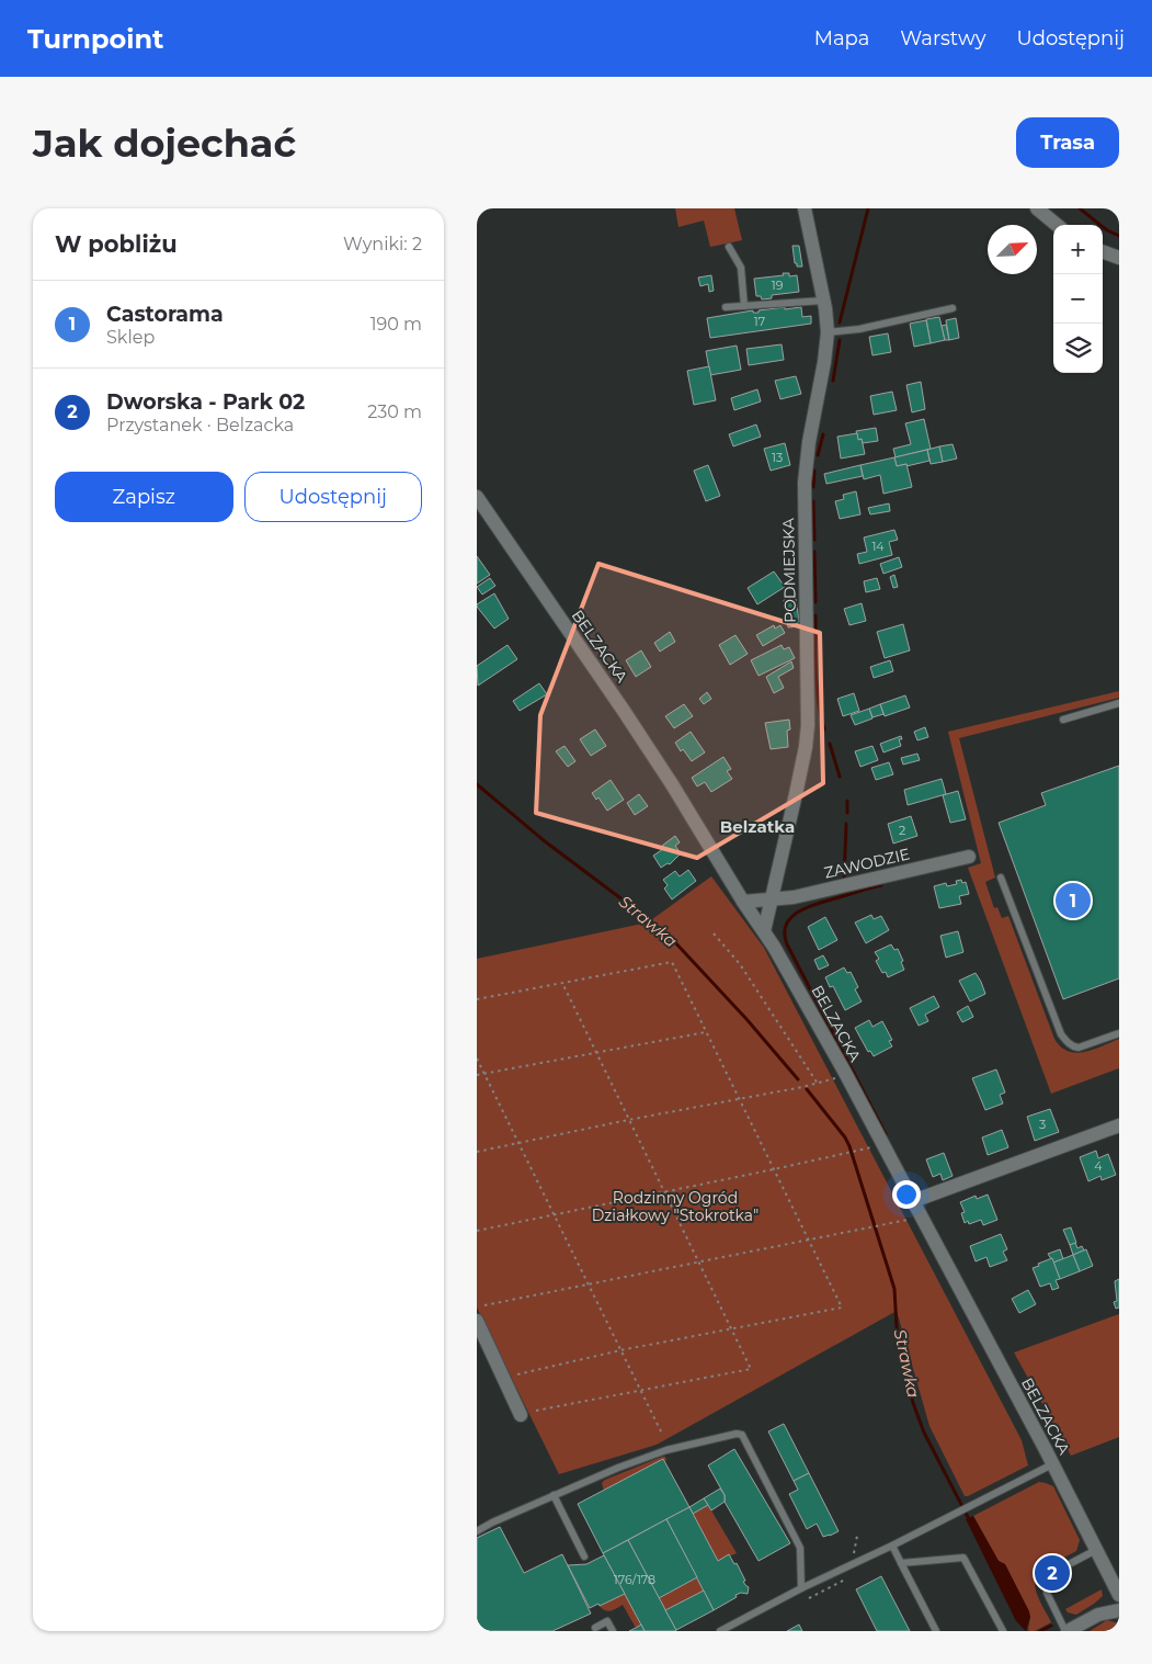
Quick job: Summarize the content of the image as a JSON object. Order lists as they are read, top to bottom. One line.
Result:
{"streets":{"street":["PODMIEJSKA","BELZACKA","ZAWODZIE"]},"crossings":[["PODMIEJSKA","BELZACKA"],["PODMIEJSKA","ZAWODZIE"],["BELZACKA","ZAWODZIE"]],"districts":["Belzatka"],"water":["Strawka"],"parks":["Rodzinny Ogród Działkowy \"Stokrotka\""],"house_numbers":["19","17","13","14","2","3","4","176/178"],"north":"top right","page":{"header":"Turnpoint","nav":["Mapa","Warstwy","Udostępnij"],"buttons":["Trasa",["Zapisz","Udostępnij"]],"title":"Jak dojechać","heading":["W pobliżu","Wyniki: 2"],"map_buttons":["+","−"],"list":[{"mark":"1","name":"Castorama","note":"Sklep","value":"190 m"},{"mark":"2","name":"Dworska - Park 02","note":"Przystanek · Belzacka","value":"230 m"}],"pins":["1","2"]}}
